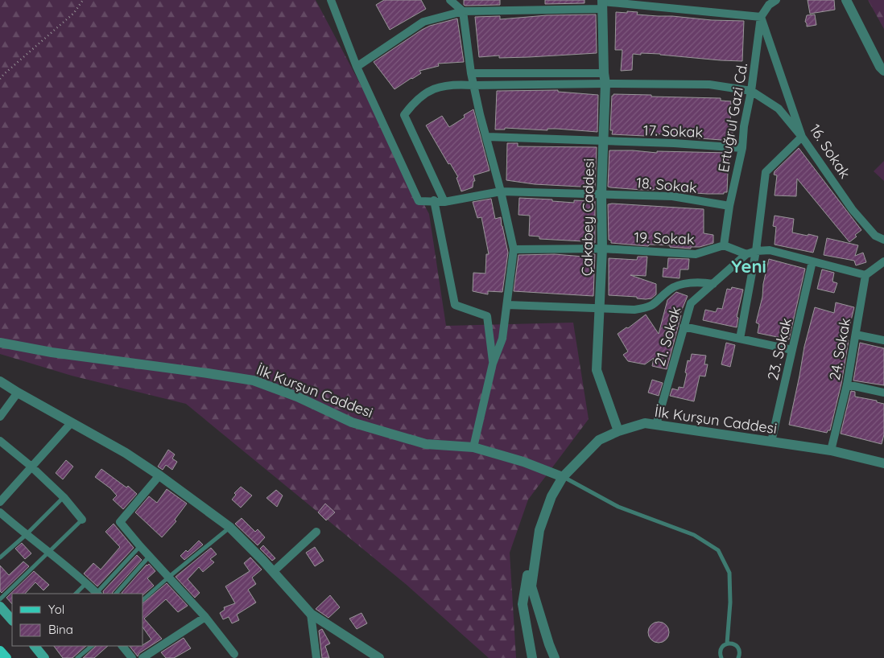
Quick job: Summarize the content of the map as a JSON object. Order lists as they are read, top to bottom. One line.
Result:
{"streets":{"street":["Ertuğrul Gazi Cd.","17. Sokak","16. Sokak","18. Sokak","Çakabey Caddesi","19. Sokak","21. Sokak","23. Sokak","24. Sokak","İlk Kurşun Caddesi"]},"crossings":[["Ertuğrul Gazi Cd.","17. Sokak"],["Ertuğrul Gazi Cd.","16. Sokak"],["Ertuğrul Gazi Cd.","18. Sokak"],["Ertuğrul Gazi Cd.","19. Sokak"],["17. Sokak","Çakabey Caddesi"],["18. Sokak","Çakabey Caddesi"],["Çakabey Caddesi","19. Sokak"],["Çakabey Caddesi","İlk Kurşun Caddesi"],["21. Sokak","İlk Kurşun Caddesi"],["23. Sokak","İlk Kurşun Caddesi"],["24. Sokak","İlk Kurşun Caddesi"]],"districts":["Yeni"],"legend":["Yol","Bina"]}
